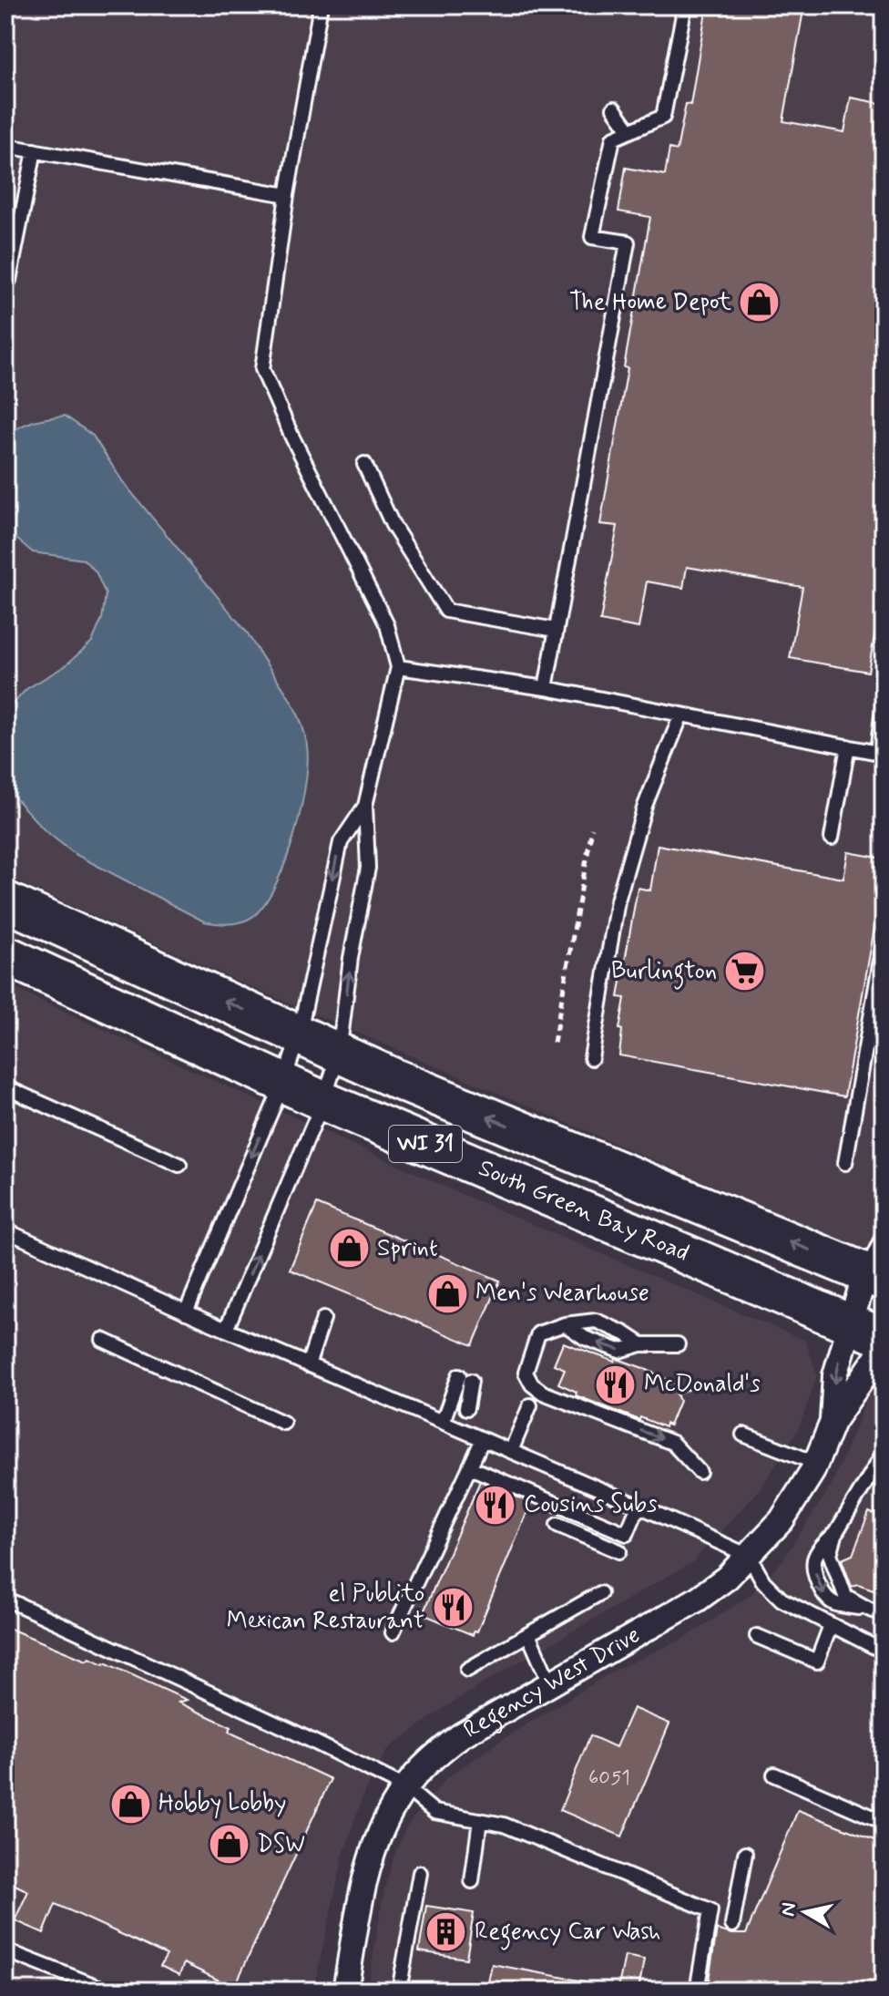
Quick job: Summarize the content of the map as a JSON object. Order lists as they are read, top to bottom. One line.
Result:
{"streets":{"main road":["WI 31","South Green Bay Road"],"street":["Regency West Drive"]},"crossings":[["South Green Bay Road","Regency West Drive"]],"places":{"shop":["The Home Depot","Sprint","Men's Wearhouse","Hobby Lobby","DSW"],"supermarket":["Burlington"],"restaurant":["McDonald's","Cousins Subs","el Publito Mexican Restaurant"],"building":["Regency Car Wash"]},"house_numbers":["6051"],"north":"left"}
